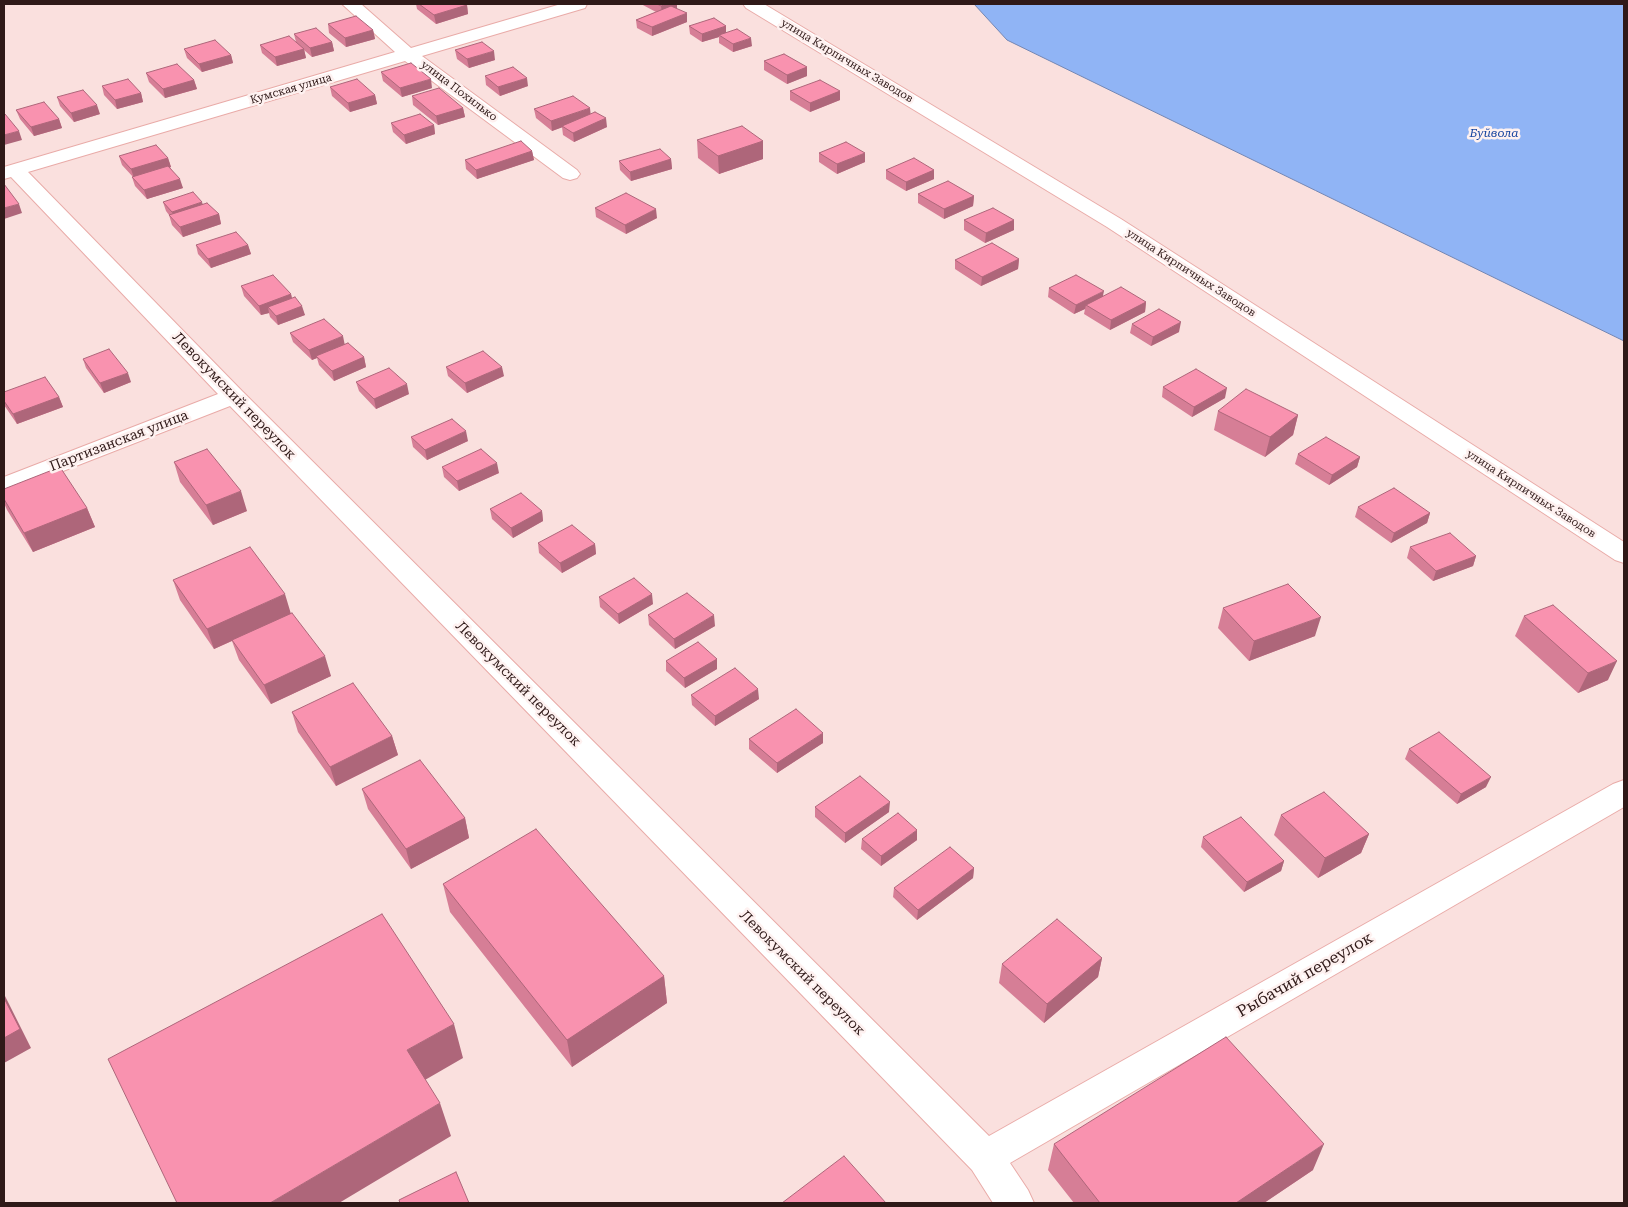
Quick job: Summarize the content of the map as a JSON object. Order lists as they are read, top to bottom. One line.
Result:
{"streets":{"street":["улица Кирпичных Заводов","Кумская улица","улица Похилько","Левокумский переулок","Партизанская улица","Рыбачий переулок"]},"crossings":[["Кумская улица","улица Похилько"],["Кумская улица","Левокумский переулок"],["Левокумский переулок","Партизанская улица"],["Левокумский переулок","Рыбачий переулок"]],"water":["Буйвола"]}
